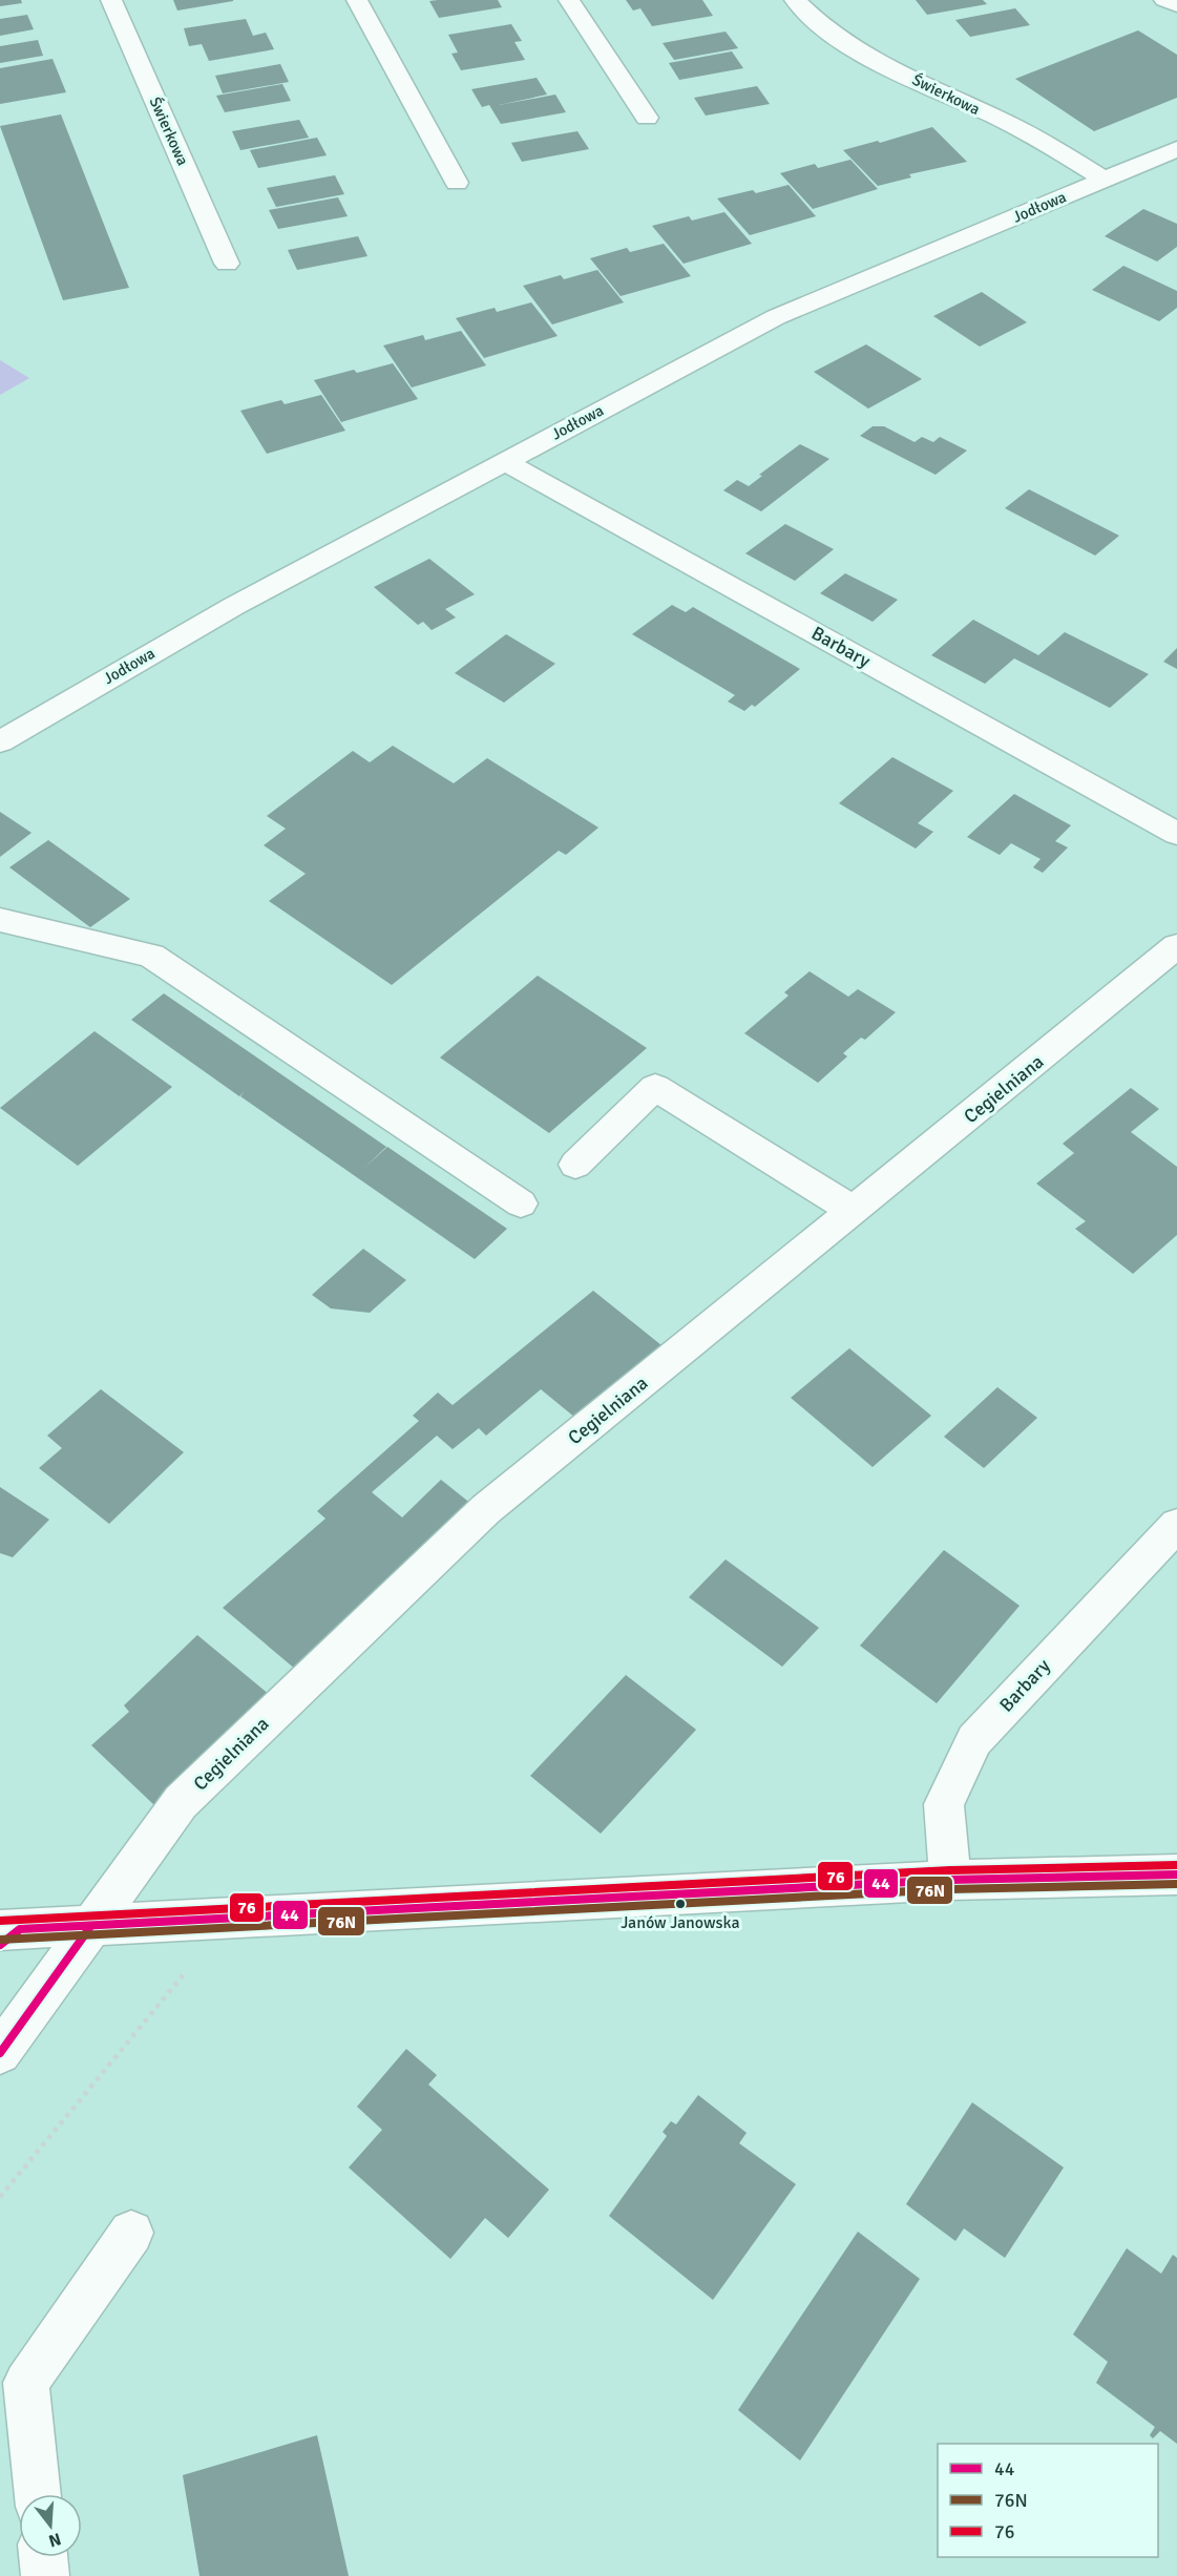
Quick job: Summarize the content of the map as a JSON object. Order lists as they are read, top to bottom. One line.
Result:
{"streets":{"street":["Świerkowa","Jodłowa","Barbary","Cegielniana"]},"crossings":[["Świerkowa","Jodłowa"],["Jodłowa","Barbary"]],"places":["Janów Janowska"],"lines":["transit line 76","transit line 44","transit line 76N"],"legend":["44","76N","76"],"north":"bottom"}
